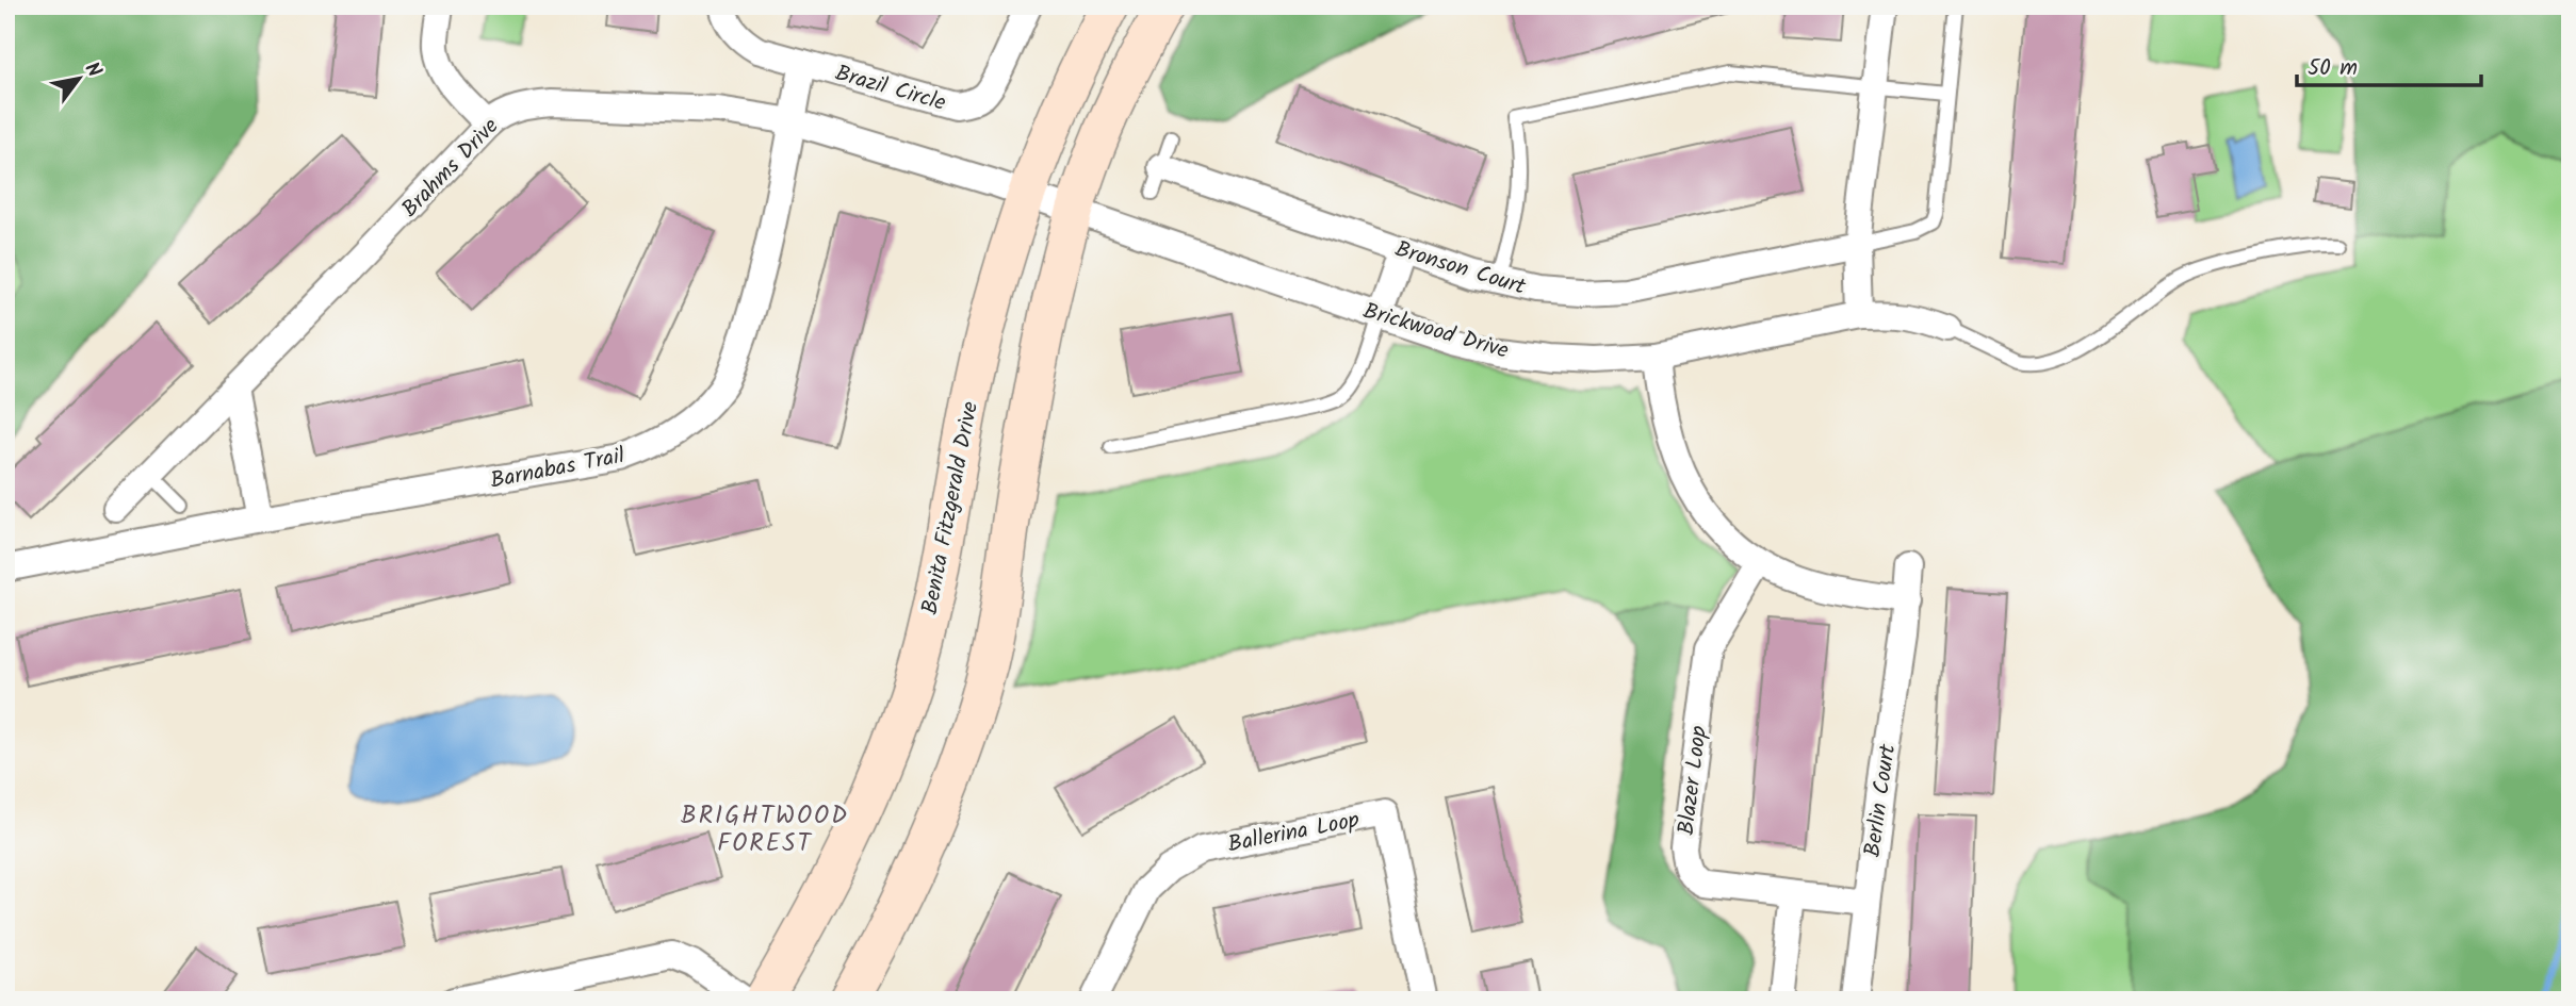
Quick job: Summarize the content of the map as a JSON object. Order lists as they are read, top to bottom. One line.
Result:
{"streets":{"main road":["Benita Fitzgerald Drive"],"street":["Brazil Circle","Brahms Drive","Bronson Court","Brickwood Drive","Barnabas Trail","Blazer Loop","Berlin Court","Ballerina Loop"]},"crossings":[["Brazil Circle","Barnabas Trail"],["Brahms Drive","Brickwood Drive"],["Brahms Drive","Barnabas Trail"],["Brahms Drive","Benita Fitzgerald Drive"],["Brickwood Drive","Benita Fitzgerald Drive"],["Blazer Loop","Berlin Court"]],"districts":["BRIGHTWOOD FOREST"],"scale_bar":"50 m","north":"top right"}
